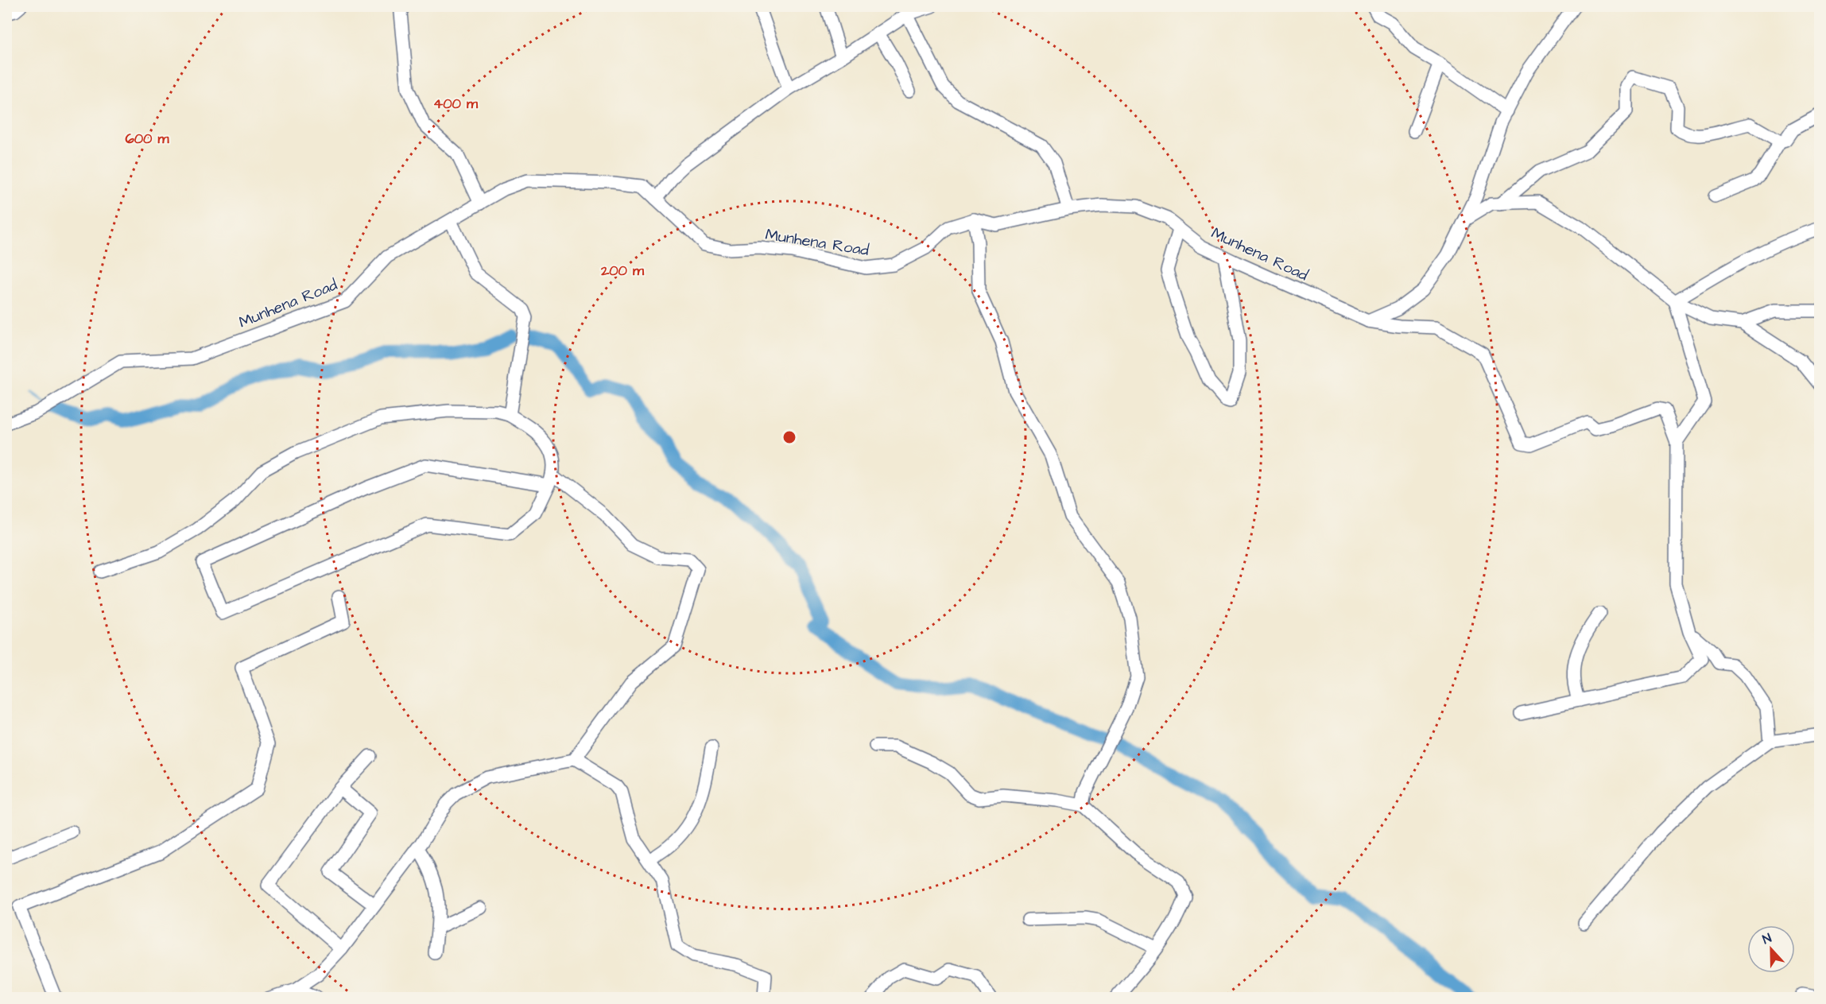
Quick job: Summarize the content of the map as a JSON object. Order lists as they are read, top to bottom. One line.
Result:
{"streets":{"street":["Munhena Road"]},"north":"top","rings":["400 m","600 m","200 m"]}
